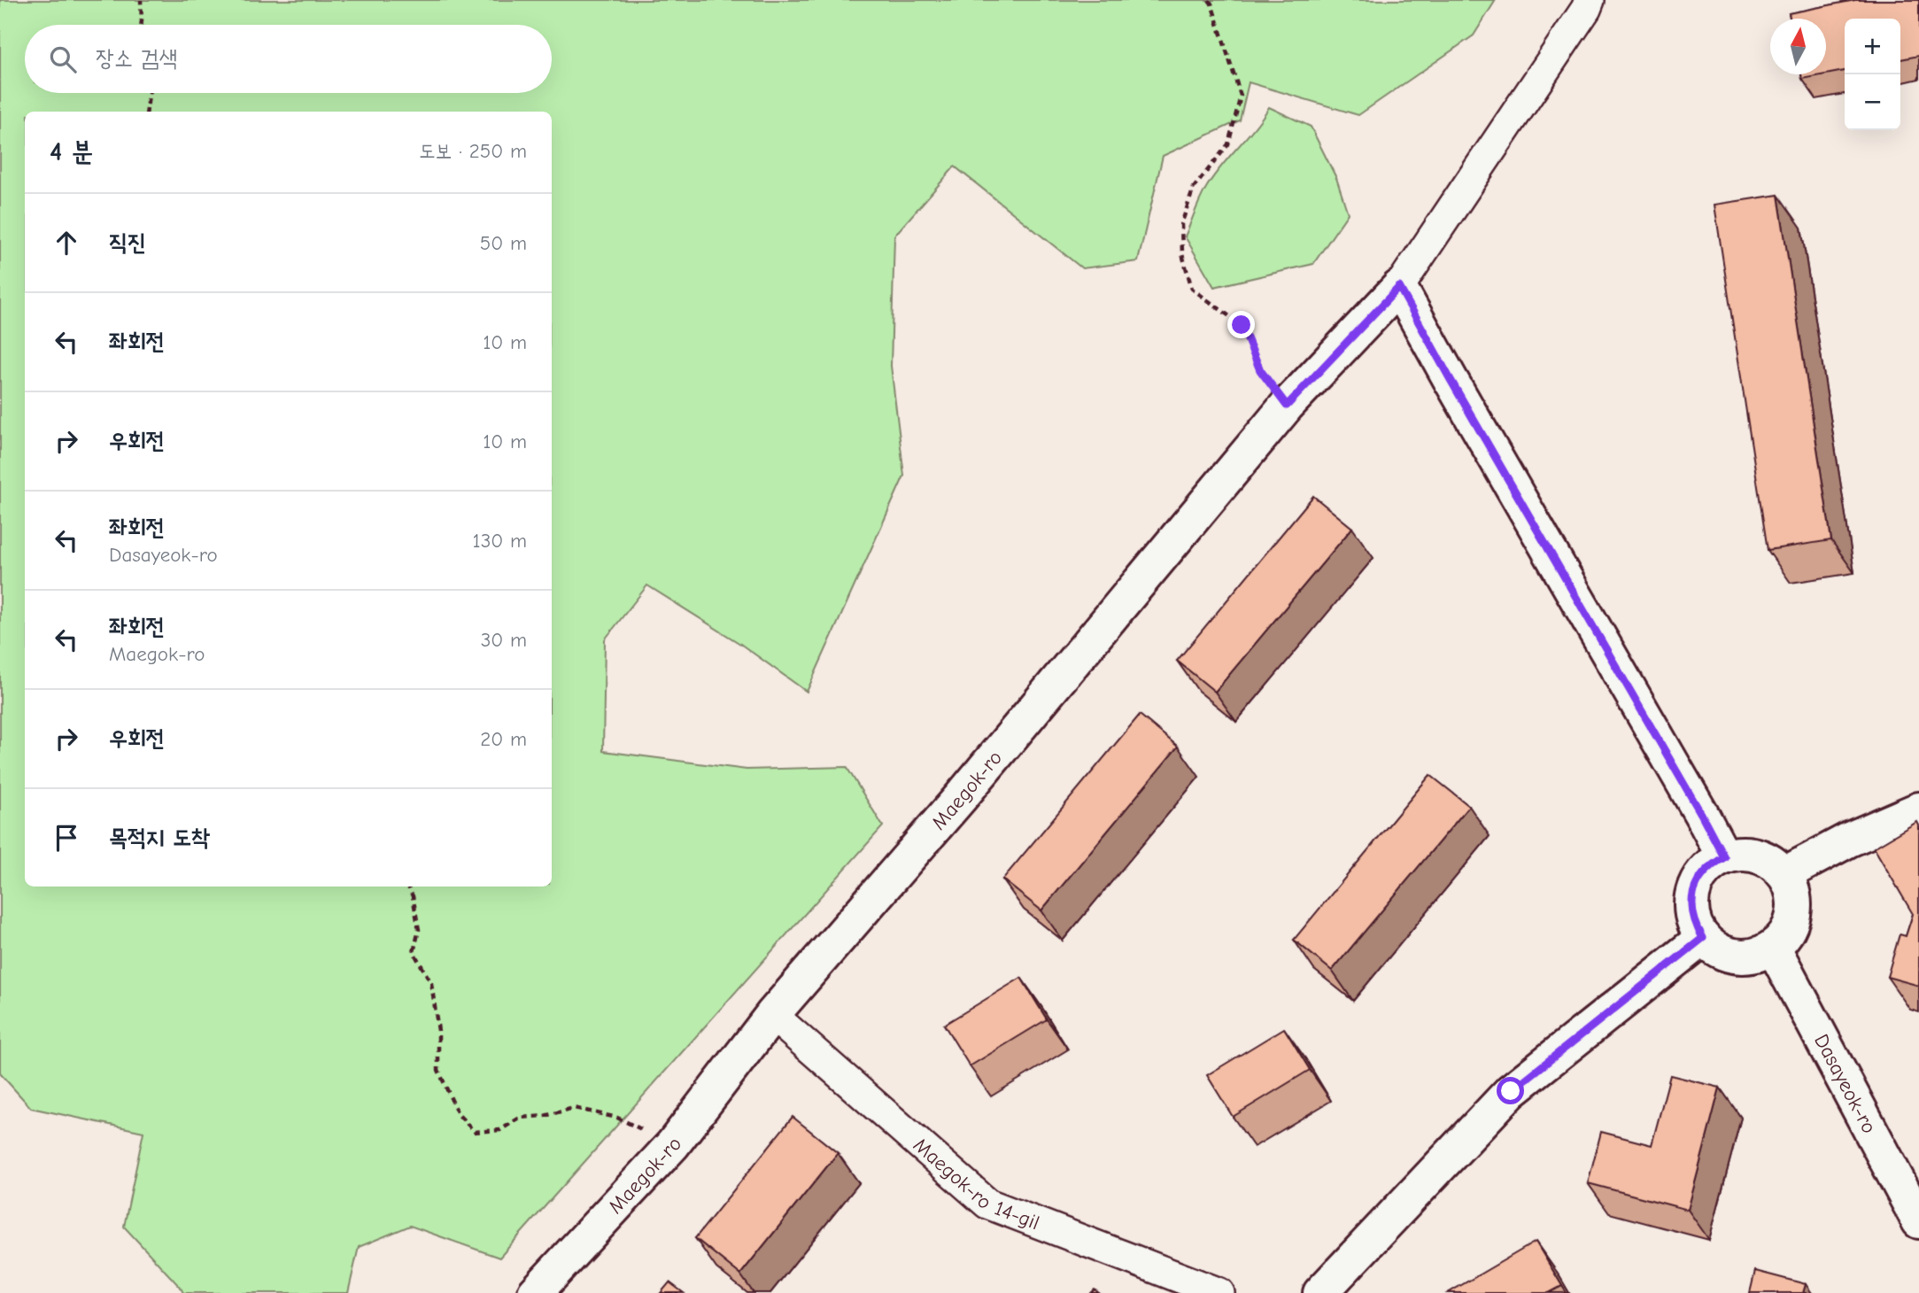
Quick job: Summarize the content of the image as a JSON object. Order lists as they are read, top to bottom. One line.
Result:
{"streets":{"street":["Maegok-ro","Dasayeok-ro","Maegok-ro 14-gil"]},"crossings":[["Maegok-ro","Maegok-ro 14-gil"]],"north":"top","page":{"map_buttons":["+","−"],"search":"장소 검색","heading":["4 분","도보 · 250 m"],"list":[["직진","50 m"],["좌회전","10 m"],["우회전","10 m"],["좌회전","Dasayeok-ro","130 m"],["좌회전","Maegok-ro","30 m"],["우회전","20 m"],"목적지 도착"]}}
